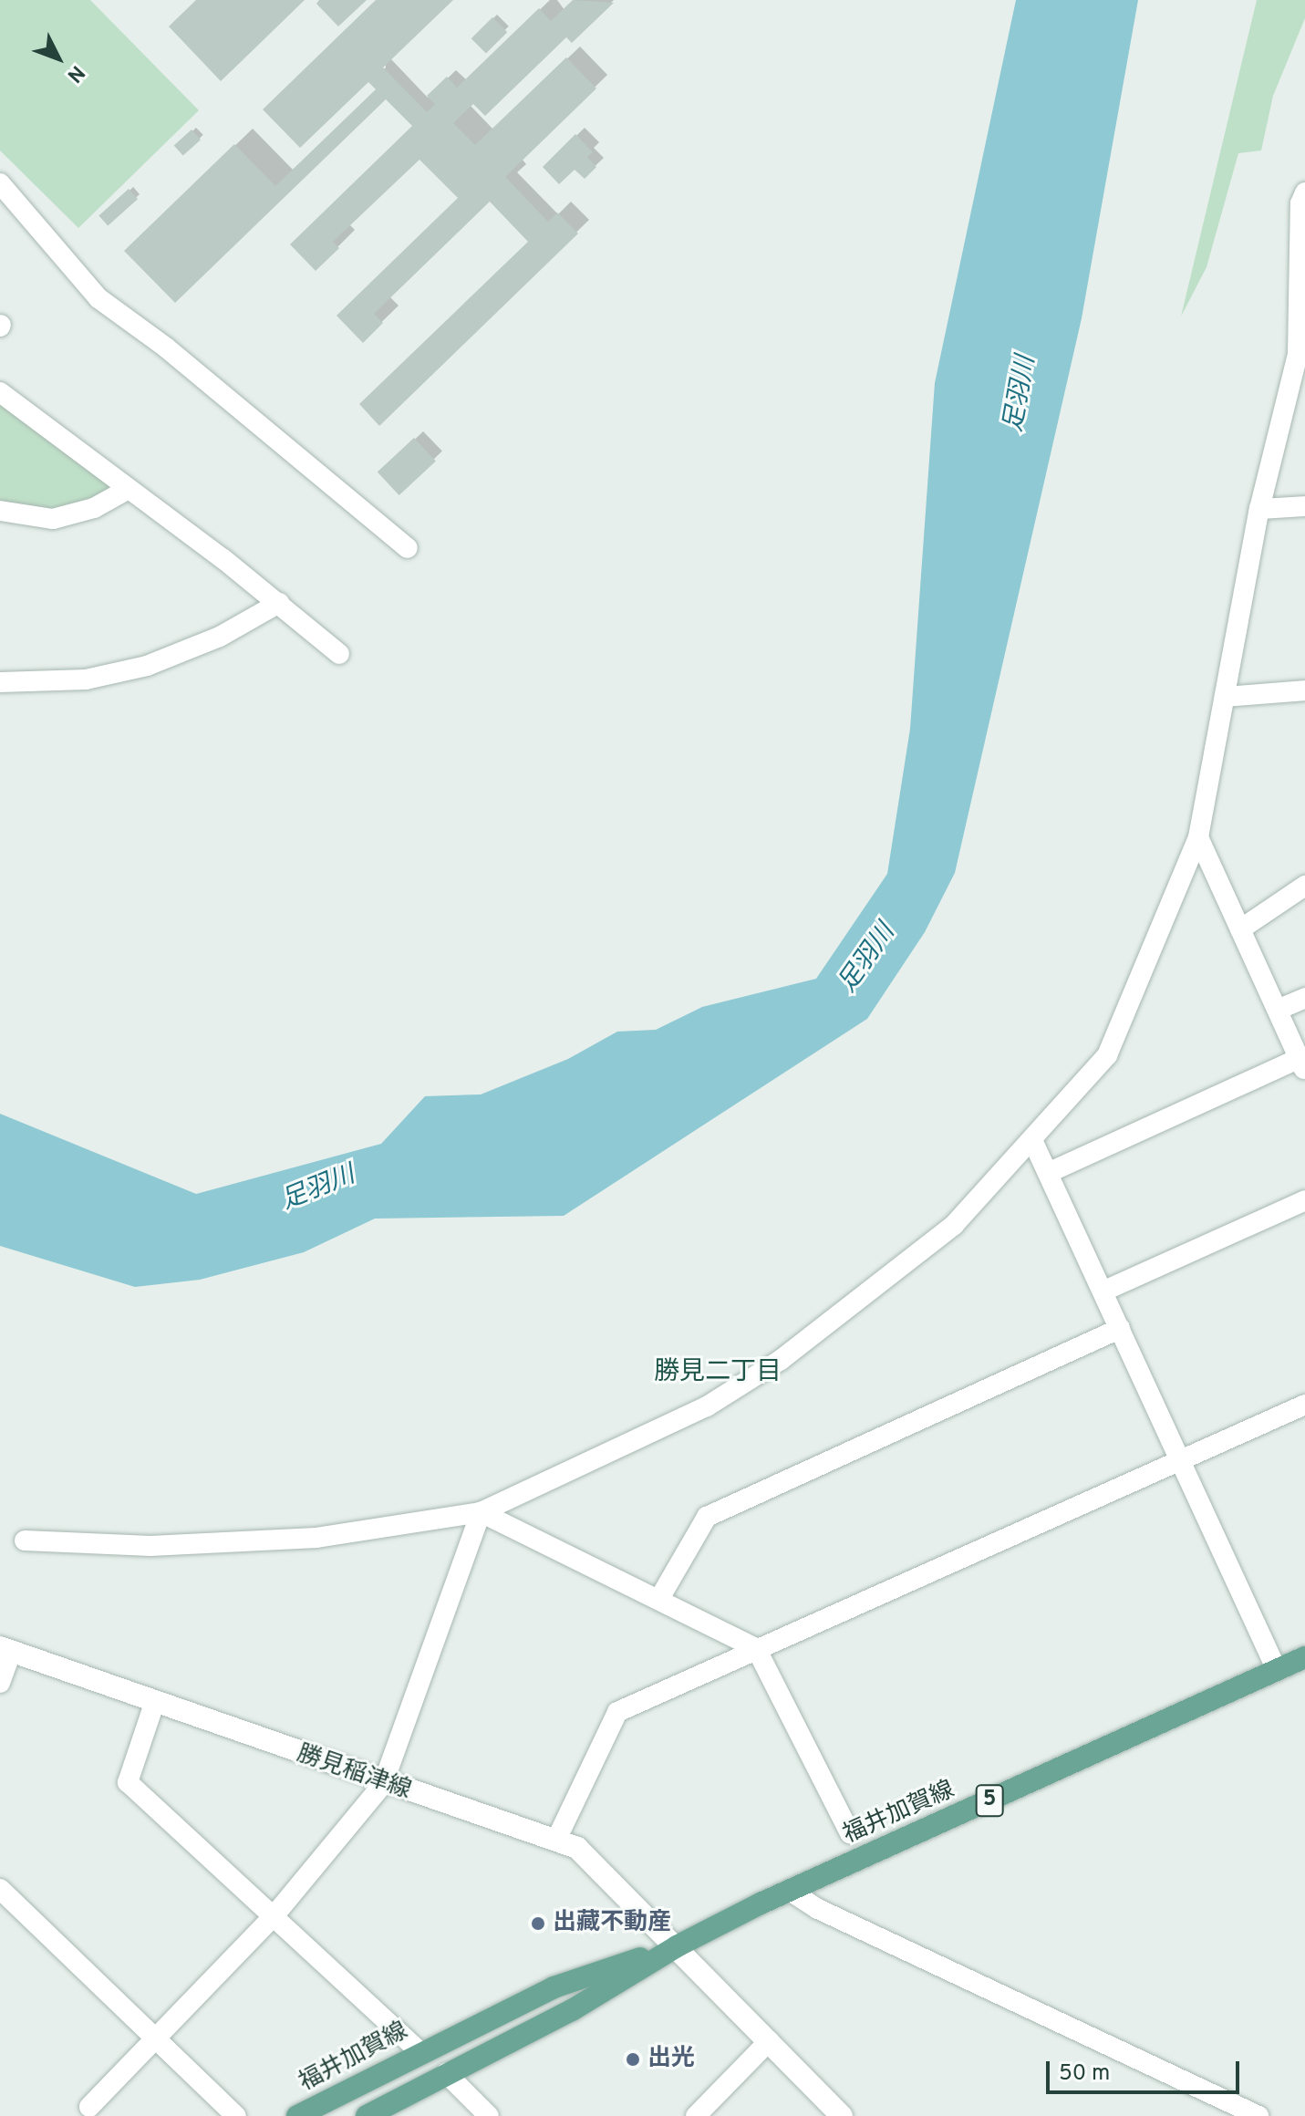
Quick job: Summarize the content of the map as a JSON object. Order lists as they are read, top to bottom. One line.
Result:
{"streets":{"main road":["勝見稲津線","5","福井加賀線"]},"crossings":[["勝見稲津線","福井加賀線"]],"districts":["勝見二丁目"],"water":["足羽川"],"places":["出藏不動産","出光"],"scale_bar":"50 m","north":"bottom right"}
